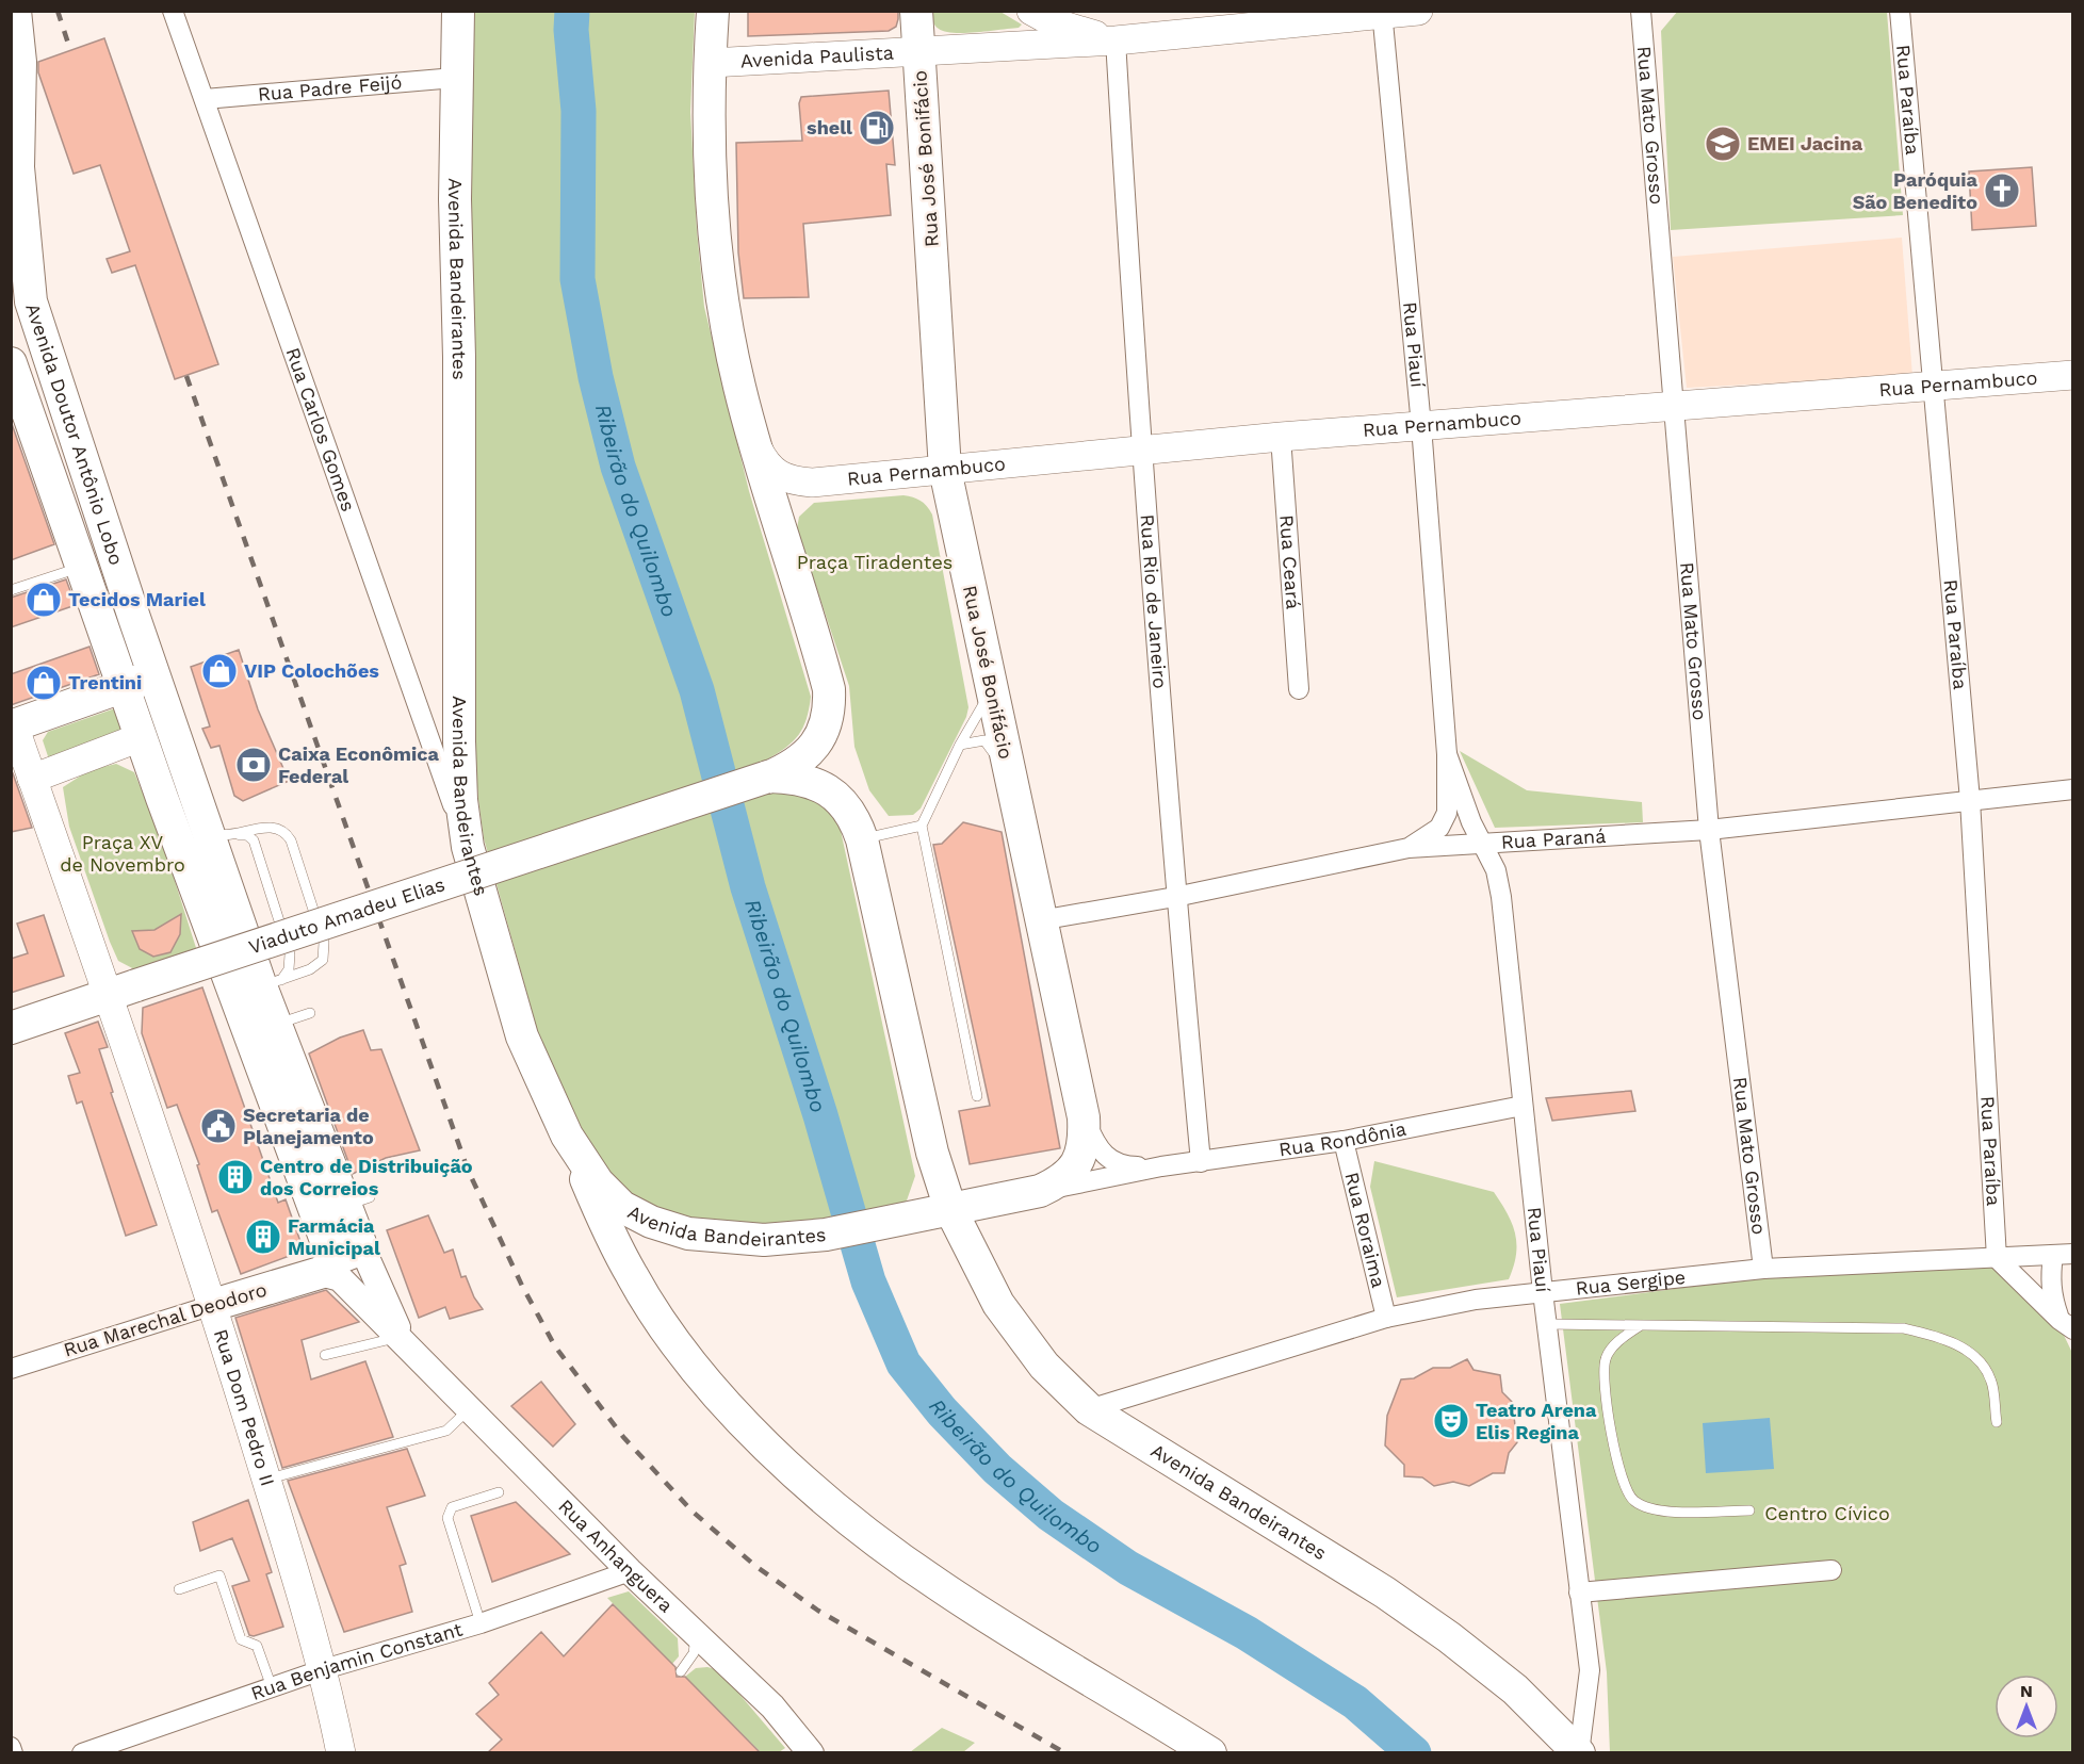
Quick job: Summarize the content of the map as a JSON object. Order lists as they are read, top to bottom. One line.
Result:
{"streets":{"main road":["Avenida Paulista","Rua José Bonifácio","Avenida Bandeirantes","Rua Pernambuco","Avenida Doutor Antônio Lobo","Viaduto Amadeu Elias","Rua Rondônia","Rua Marechal Deodoro","Rua Dom Pedro II","Rua Anhanguera"],"street":["Rua Padre Feijó","Rua Paraíba","Rua Mato Grosso","Rua Piauí","Rua Carlos Gomes","Rua Ceará","Rua Rio de Janeiro","Rua Paraná","Rua Roraima","Rua Sergipe","Rua Benjamin Constant"]},"crossings":[["Avenida Paulista","Rua José Bonifácio"],["Avenida Paulista","Rua Piauí"],["Avenida Paulista","Rua Rio de Janeiro"],["Rua Padre Feijó","Avenida Bandeirantes"],["Rua Padre Feijó","Rua Carlos Gomes"],["Rua Paraíba","Rua Pernambuco"],["Rua Paraíba","Rua Paraná"],["Rua Paraíba","Rua Sergipe"],["Rua Mato Grosso","Rua Pernambuco"],["Rua Mato Grosso","Rua Paraná"],["Rua Mato Grosso","Rua Sergipe"],["Rua José Bonifácio","Rua Pernambuco"],["Rua José Bonifácio","Rua Paraná"],["Rua José Bonifácio","Rua Rondônia"],["Avenida Bandeirantes","Rua Piauí"],["Avenida Bandeirantes","Rua Carlos Gomes"],["Avenida Bandeirantes","Viaduto Amadeu Elias"],["Avenida Bandeirantes","Rua Rondônia"],["Avenida Bandeirantes","Rua Sergipe"],["Rua Piauí","Rua Pernambuco"],["Rua Piauí","Rua Paraná"],["Rua Piauí","Rua Rondônia"],["Rua Piauí","Rua Sergipe"],["Rua Pernambuco","Rua Ceará"],["Rua Pernambuco","Rua Rio de Janeiro"],["Avenida Doutor Antônio Lobo","Rua Anhanguera"],["Rua Rio de Janeiro","Rua Paraná"],["Rua Rio de Janeiro","Rua Rondônia"],["Viaduto Amadeu Elias","Rua Dom Pedro II"],["Rua Rondônia","Rua Roraima"],["Rua Roraima","Rua Sergipe"],["Rua Marechal Deodoro","Rua Dom Pedro II"],["Rua Marechal Deodoro","Rua Anhanguera"],["Rua Dom Pedro II","Rua Benjamin Constant"],["Rua Anhanguera","Rua Benjamin Constant"]],"water":["Ribeirão do Quilombo"],"parks":["Praça Tiradentes","Praça XV de Novembro","Centro Cívico"],"places":{"fuel station":["shell"],"school or university":["EMEI Jacina"],"church":["Paróquia São Benedito"],"shop":["Tecidos Mariel","VIP Colochões","Trentini"],"bank":["Caixa Econômica Federal"],"public building":["Secretaria de Planejamento"],"building":["Centro de Distribuição dos Correios","Farmácia Municipal"],"theatre":["Teatro Arena Elis Regina"]},"north":"top"}
